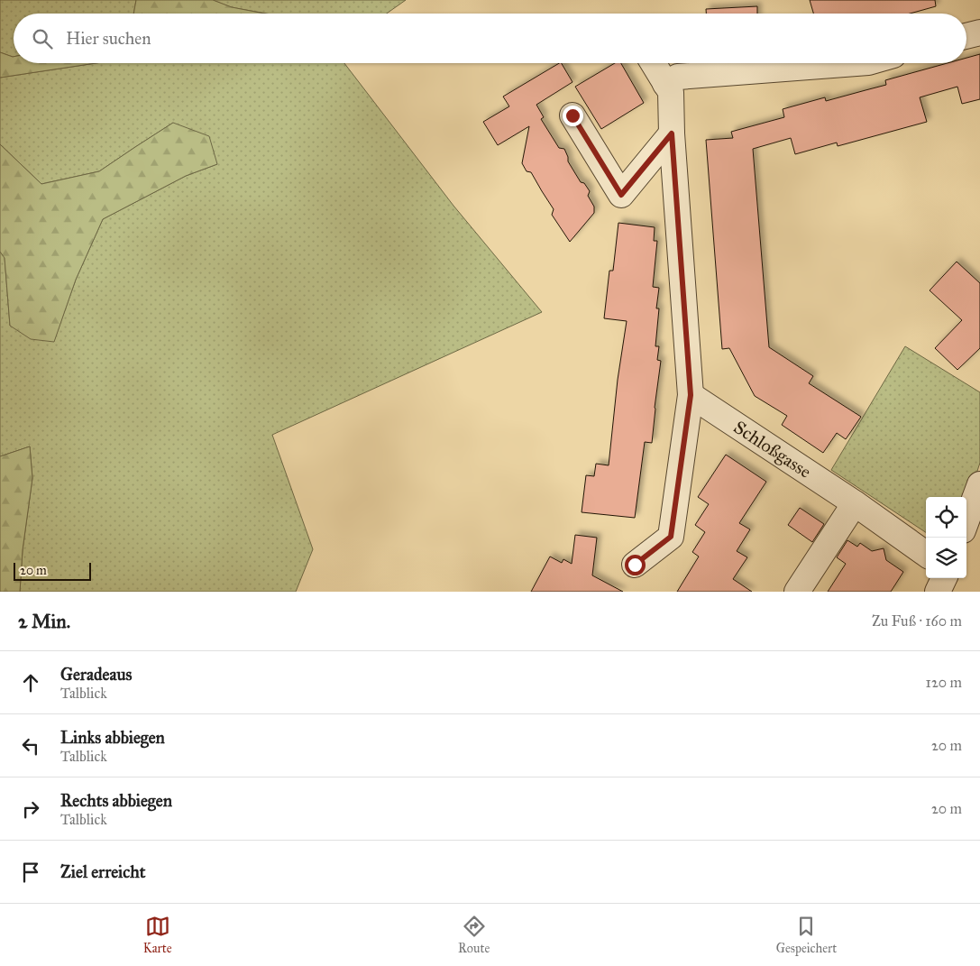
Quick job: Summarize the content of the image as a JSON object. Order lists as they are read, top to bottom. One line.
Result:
{"streets":{"street":["Schloßgasse"]},"scale_bar":"20 m","page":{"search":"Hier suchen","scale":"20 m","heading":["2 Min.","Zu Fuß · 160 m"],"list":[["Geradeaus","Talblick","120 m"],["Links abbiegen","Talblick","20 m"],["Rechts abbiegen","Talblick","20 m"],"Ziel erreicht"],"nav":["Karte","Route","Gespeichert"]}}
